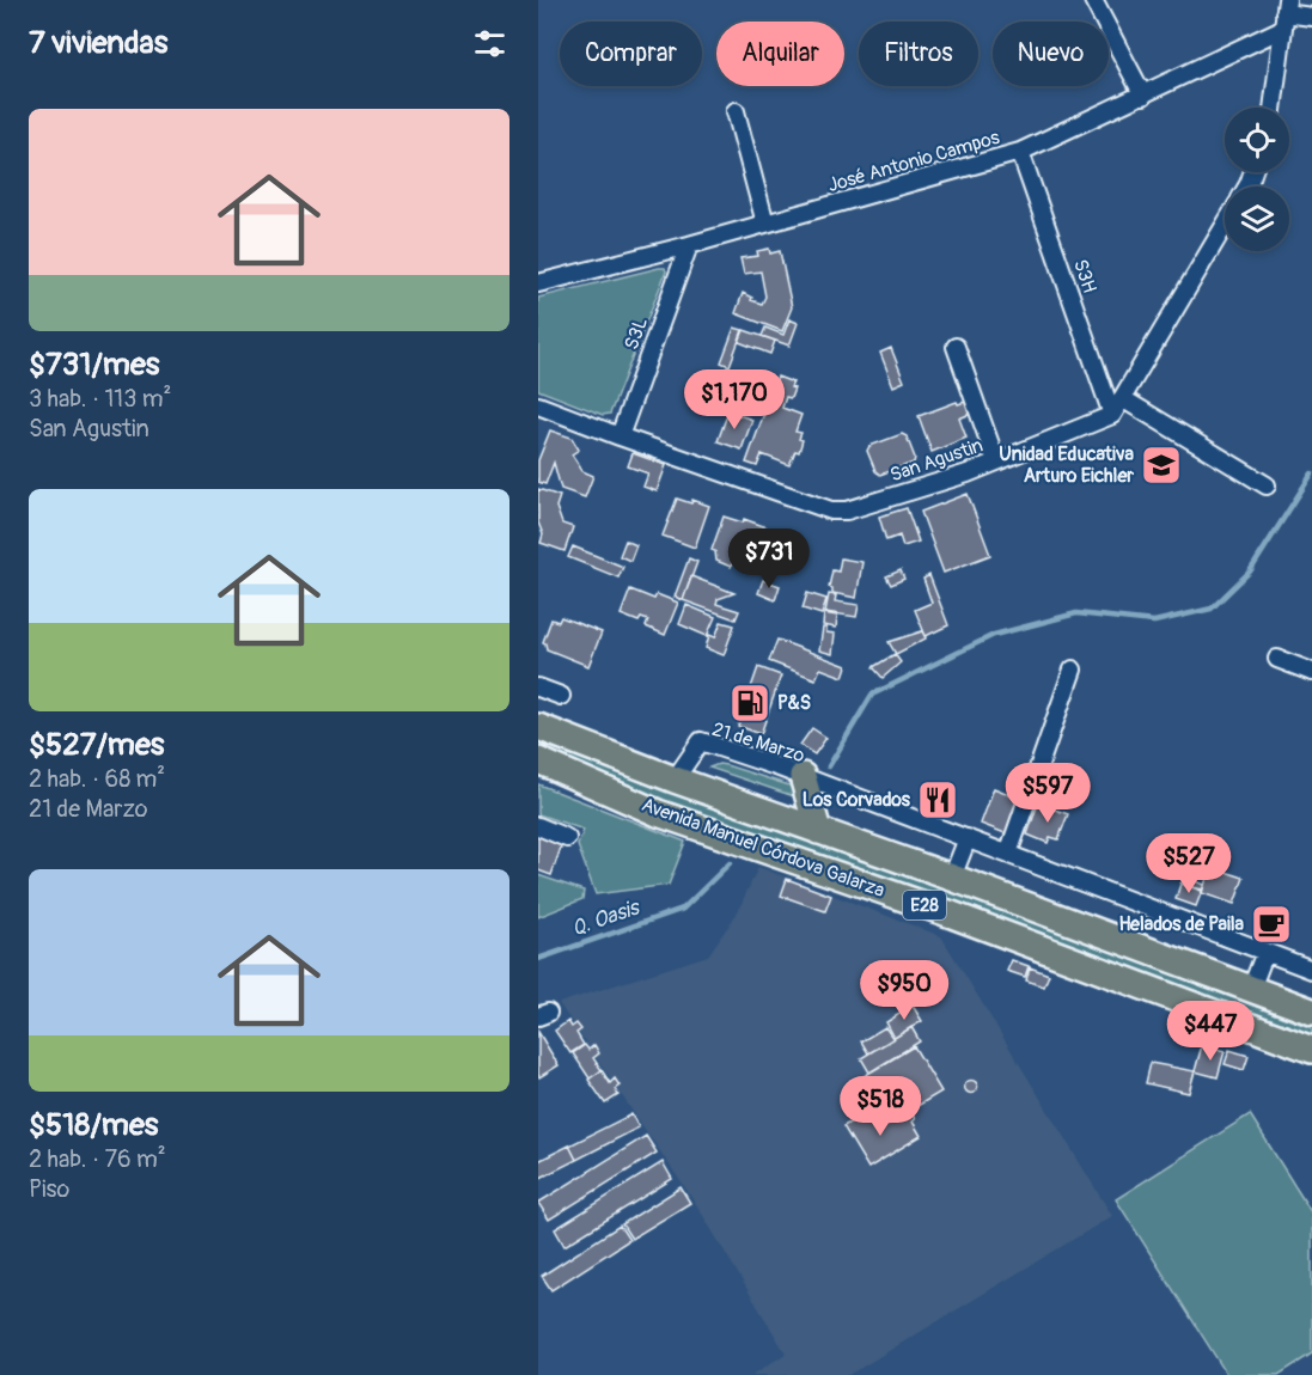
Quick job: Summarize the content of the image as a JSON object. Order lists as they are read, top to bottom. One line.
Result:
{"streets":{"main road":["Avenida Manuel Córdova Galarza","E28"],"street":["José Antonio Campos","S3H","S3L","San Agustin","21 de Marzo"]},"crossings":[["José Antonio Campos","S3H"],["José Antonio Campos","S3L"],["S3H","San Agustin"],["S3L","San Agustin"],["21 de Marzo","Avenida Manuel Córdova Galarza"]],"water":["Q. Oasis"],"places":{"school or university":["Unidad Educativa Arturo Eichler"],"fuel station":["P&S"],"restaurant":["Los Corvados"],"cafe":["Helados de Paila"]},"page":{"heading":"7 viviendas","chip":["Comprar","Alquilar","Filtros","Nuevo"],"list":[{"name":"$731/mes","note":"3 hab. · 113 m² · San Agustin"},{"name":"$527/mes","note":"2 hab. · 68 m² · 21 de Marzo"},{"name":"$518/mes","note":"2 hab. · 76 m² · Piso"}],"price":["$1,170","$731","$597","$527","$950","$447","$518"]}}
